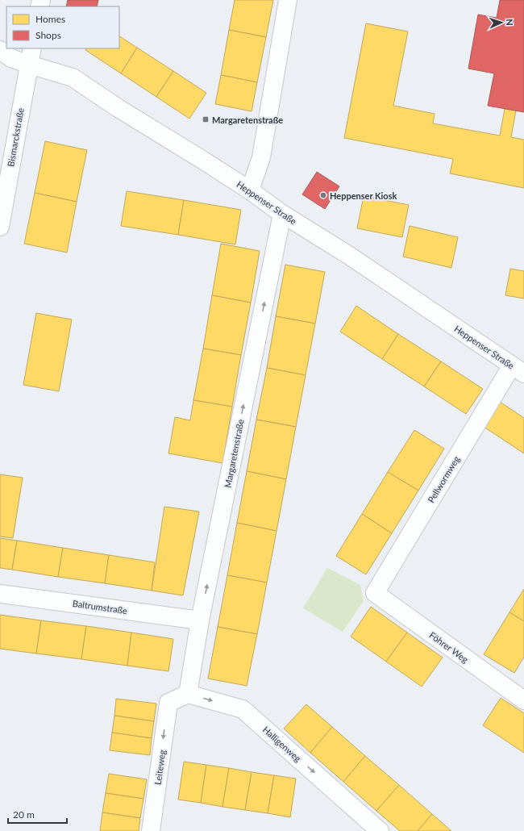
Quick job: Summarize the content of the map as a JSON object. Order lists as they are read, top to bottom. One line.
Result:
{"streets":{"street":["Bismarckstraße","Heppenser Straße","Margaretenstraße","Pellwormweg","Baltrumstraße","Föhrer Weg","Halligenweg","Leiteweg"]},"crossings":[["Bismarckstraße","Heppenser Straße"],["Heppenser Straße","Margaretenstraße"],["Heppenser Straße","Pellwormweg"],["Margaretenstraße","Baltrumstraße"],["Margaretenstraße","Halligenweg"],["Margaretenstraße","Leiteweg"],["Pellwormweg","Föhrer Weg"],["Halligenweg","Leiteweg"]],"one_way":["Margaretenstraße","Halligenweg","Leiteweg"],"places":{"transit":["Margaretenstraße"],"other":["Heppenser Kiosk"]},"legend":["Homes","Shops"],"scale_bar":"20 m","north":"right"}
